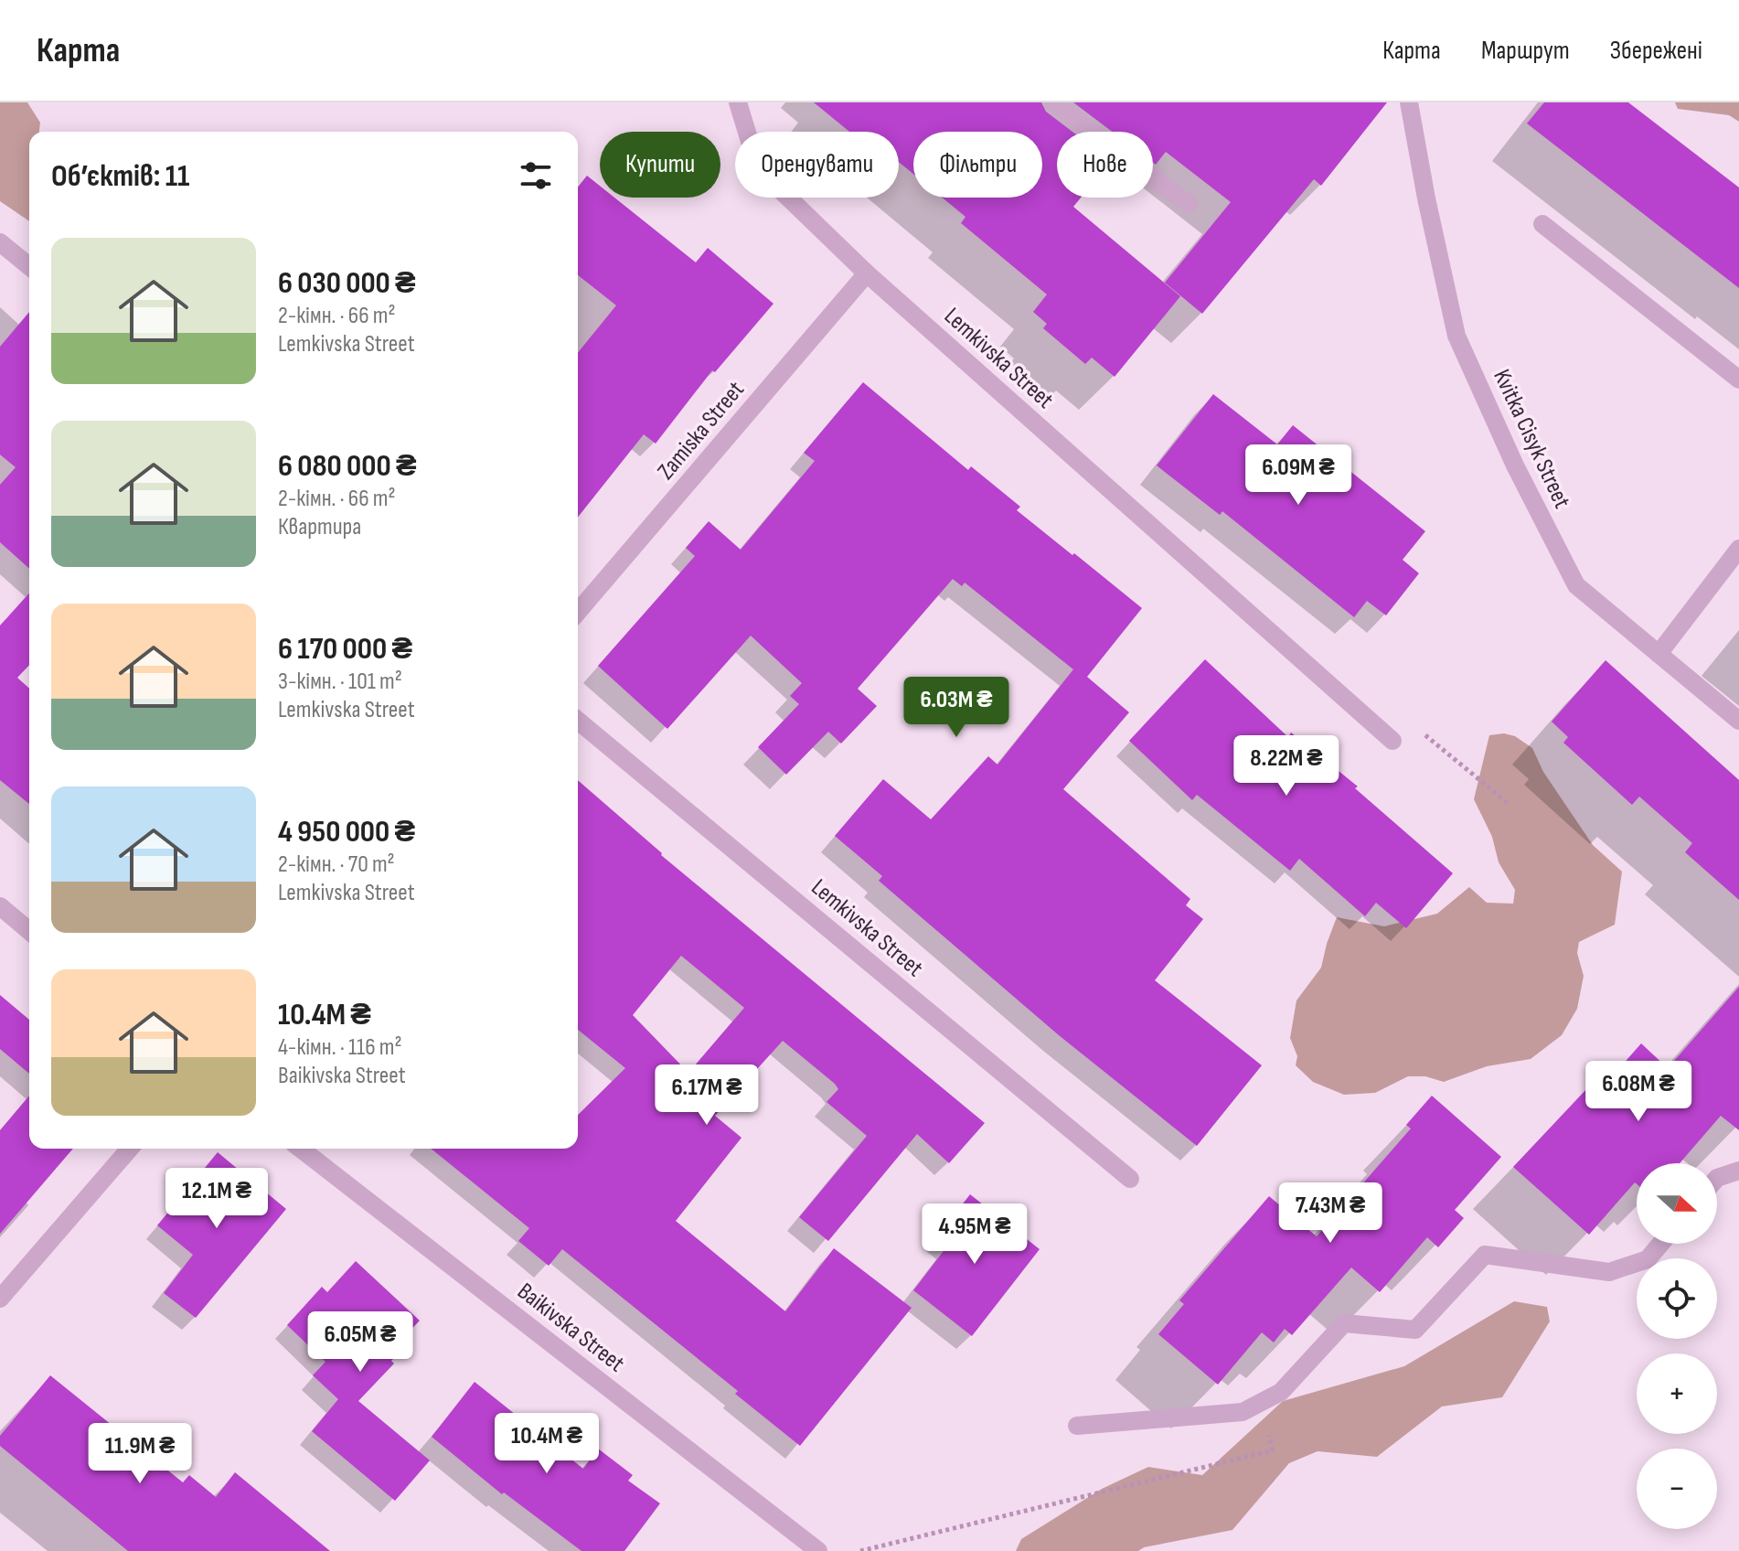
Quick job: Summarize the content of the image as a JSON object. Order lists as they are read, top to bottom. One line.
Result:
{"streets":{"street":["Lemkivska Street","Zamiska Street","Kvitka Cisyk Street","Baikivska Street"]},"crossings":[["Lemkivska Street","Zamiska Street"]],"north":"right","page":{"header":"Карта","nav":["Карта","Маршрут","Збережені"],"chip":["Купити","Орендувати","Фільтри","Нове"],"heading":"Об’єктів: 11","list":[{"name":"6 030 000 ₴","note":"2-кімн. · 66 m² · Lemkivska Street"},{"name":"6 080 000 ₴","note":"2-кімн. · 66 m² · Квартира"},{"name":"6 170 000 ₴","note":"3-кімн. · 101 m² · Lemkivska Street"},{"name":"4 950 000 ₴","note":"2-кімн. · 70 m² · Lemkivska Street"},{"name":"10.4M ₴","note":"4-кімн. · 116 m² · Baikivska Street"}],"price":["6.09M ₴","6.03M ₴","8.22M ₴","6.08M ₴","6.17M ₴","12.1M ₴","7.43M ₴","4.95M ₴","6.05M ₴","10.4M ₴","11.9M ₴"],"map_buttons":["+","−"]}}
